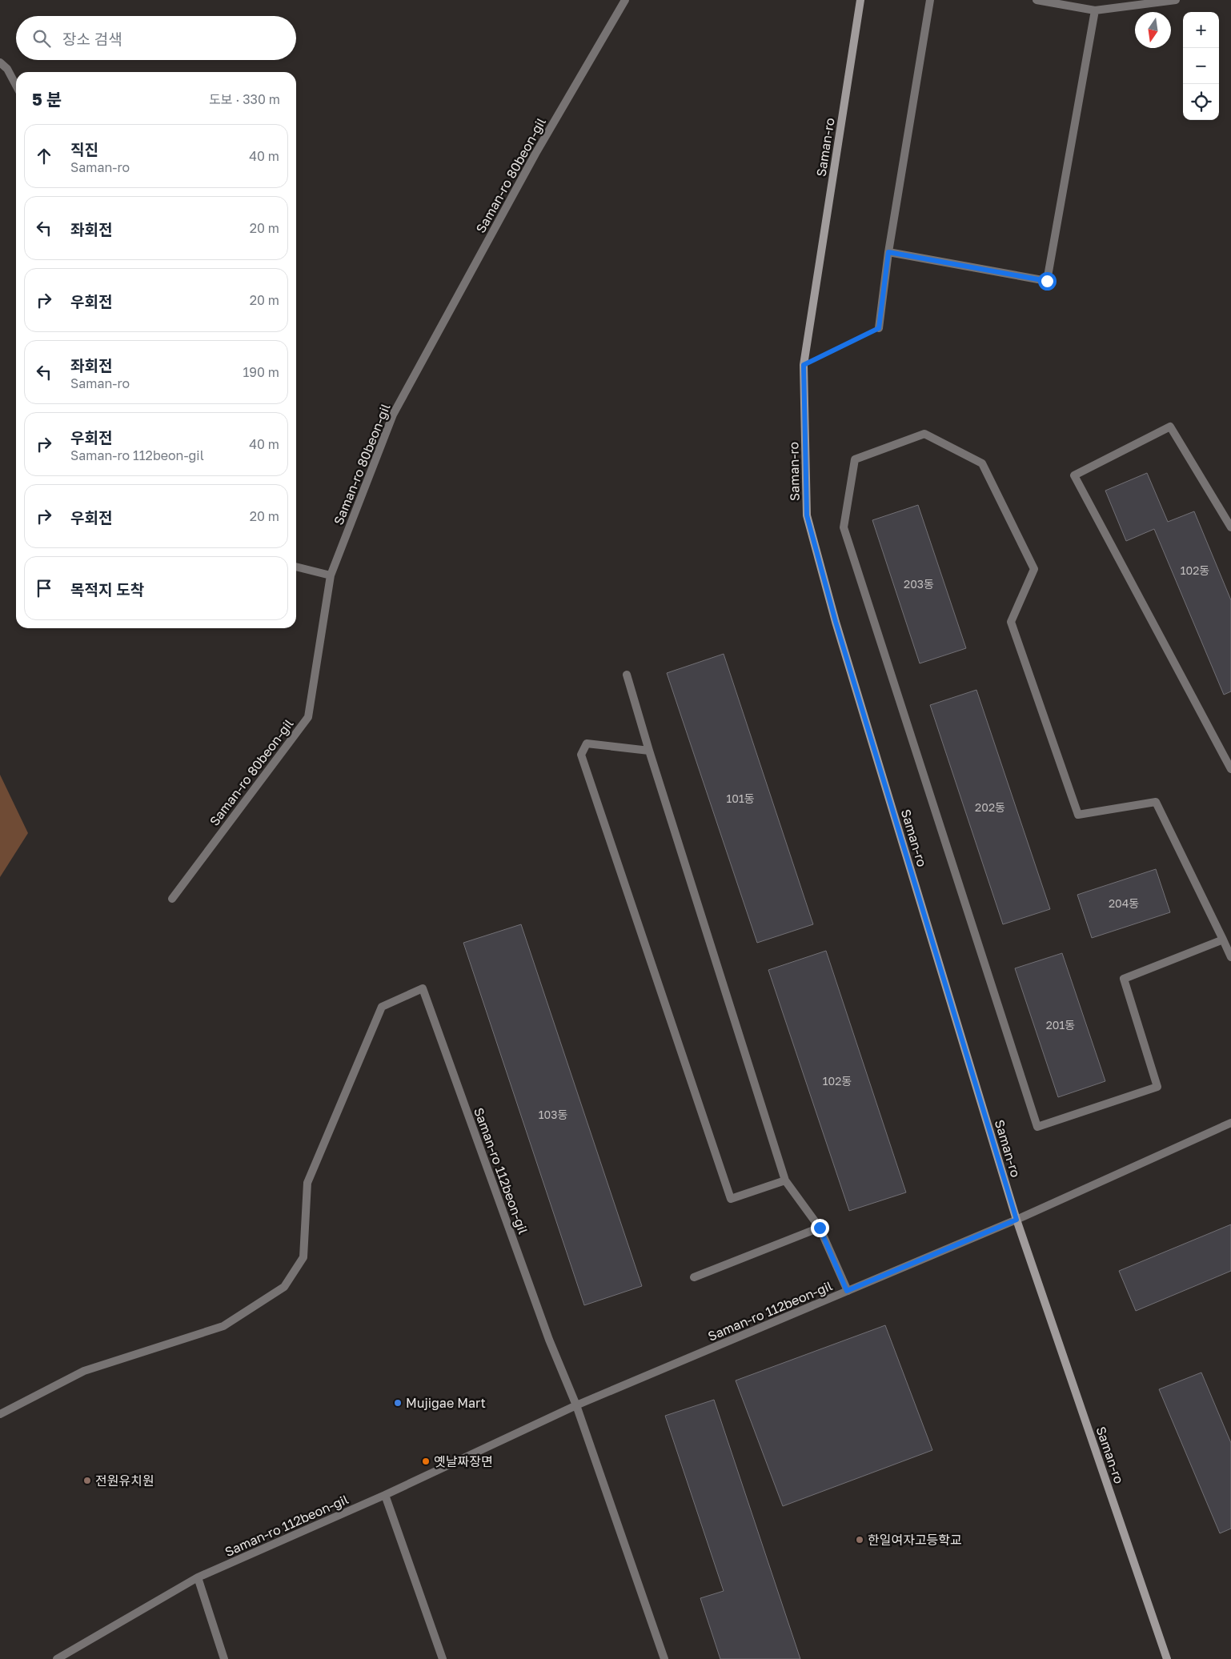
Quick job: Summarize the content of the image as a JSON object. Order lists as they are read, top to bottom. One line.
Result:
{"streets":{"main road":["Saman-ro"],"street":["Saman-ro 80beon-gil","Saman-ro 112beon-gil"]},"crossings":[["Saman-ro","Saman-ro 112beon-gil"]],"places":["Mujigae Mart","옛날짜장면","전원유치원","한일여자고등학교"],"house_numbers":["102동","203동","101동","202동","204동","201동","102동","103동"],"north":"bottom","page":{"map_buttons":["+","−"],"search":"장소 검색","heading":["5 분","도보 · 330 m"],"list":[["직진","Saman-ro","40 m"],["좌회전","20 m"],["우회전","20 m"],["좌회전","Saman-ro","190 m"],["우회전","Saman-ro 112beon-gil","40 m"],["우회전","20 m"],"목적지 도착"]}}
